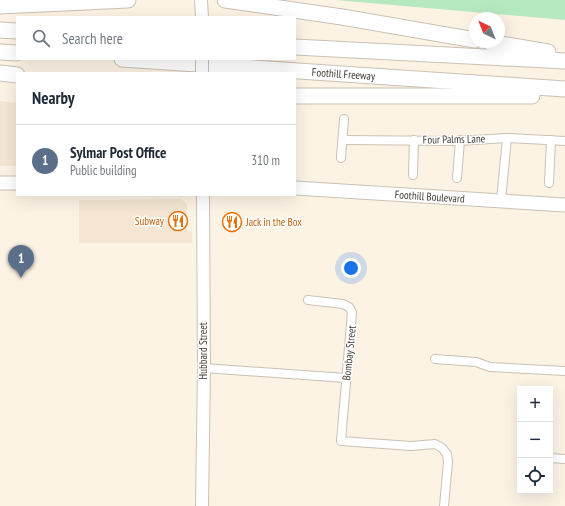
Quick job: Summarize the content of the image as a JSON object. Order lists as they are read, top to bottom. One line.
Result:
{"streets":{"highway":["Foothill Freeway"],"main road":["Foothill Boulevard","Hubbard Street"],"street":["Four Palms Lane","Bombay Street"]},"places":{"restaurant":["Subway","Jack in the Box"]},"north":"top left","page":{"search":"Search here","heading":"Nearby","list":[{"mark":"1","name":"Sylmar Post Office","note":"Public building","value":"310 m"}],"pins":"1","map_buttons":["+","−"]}}
